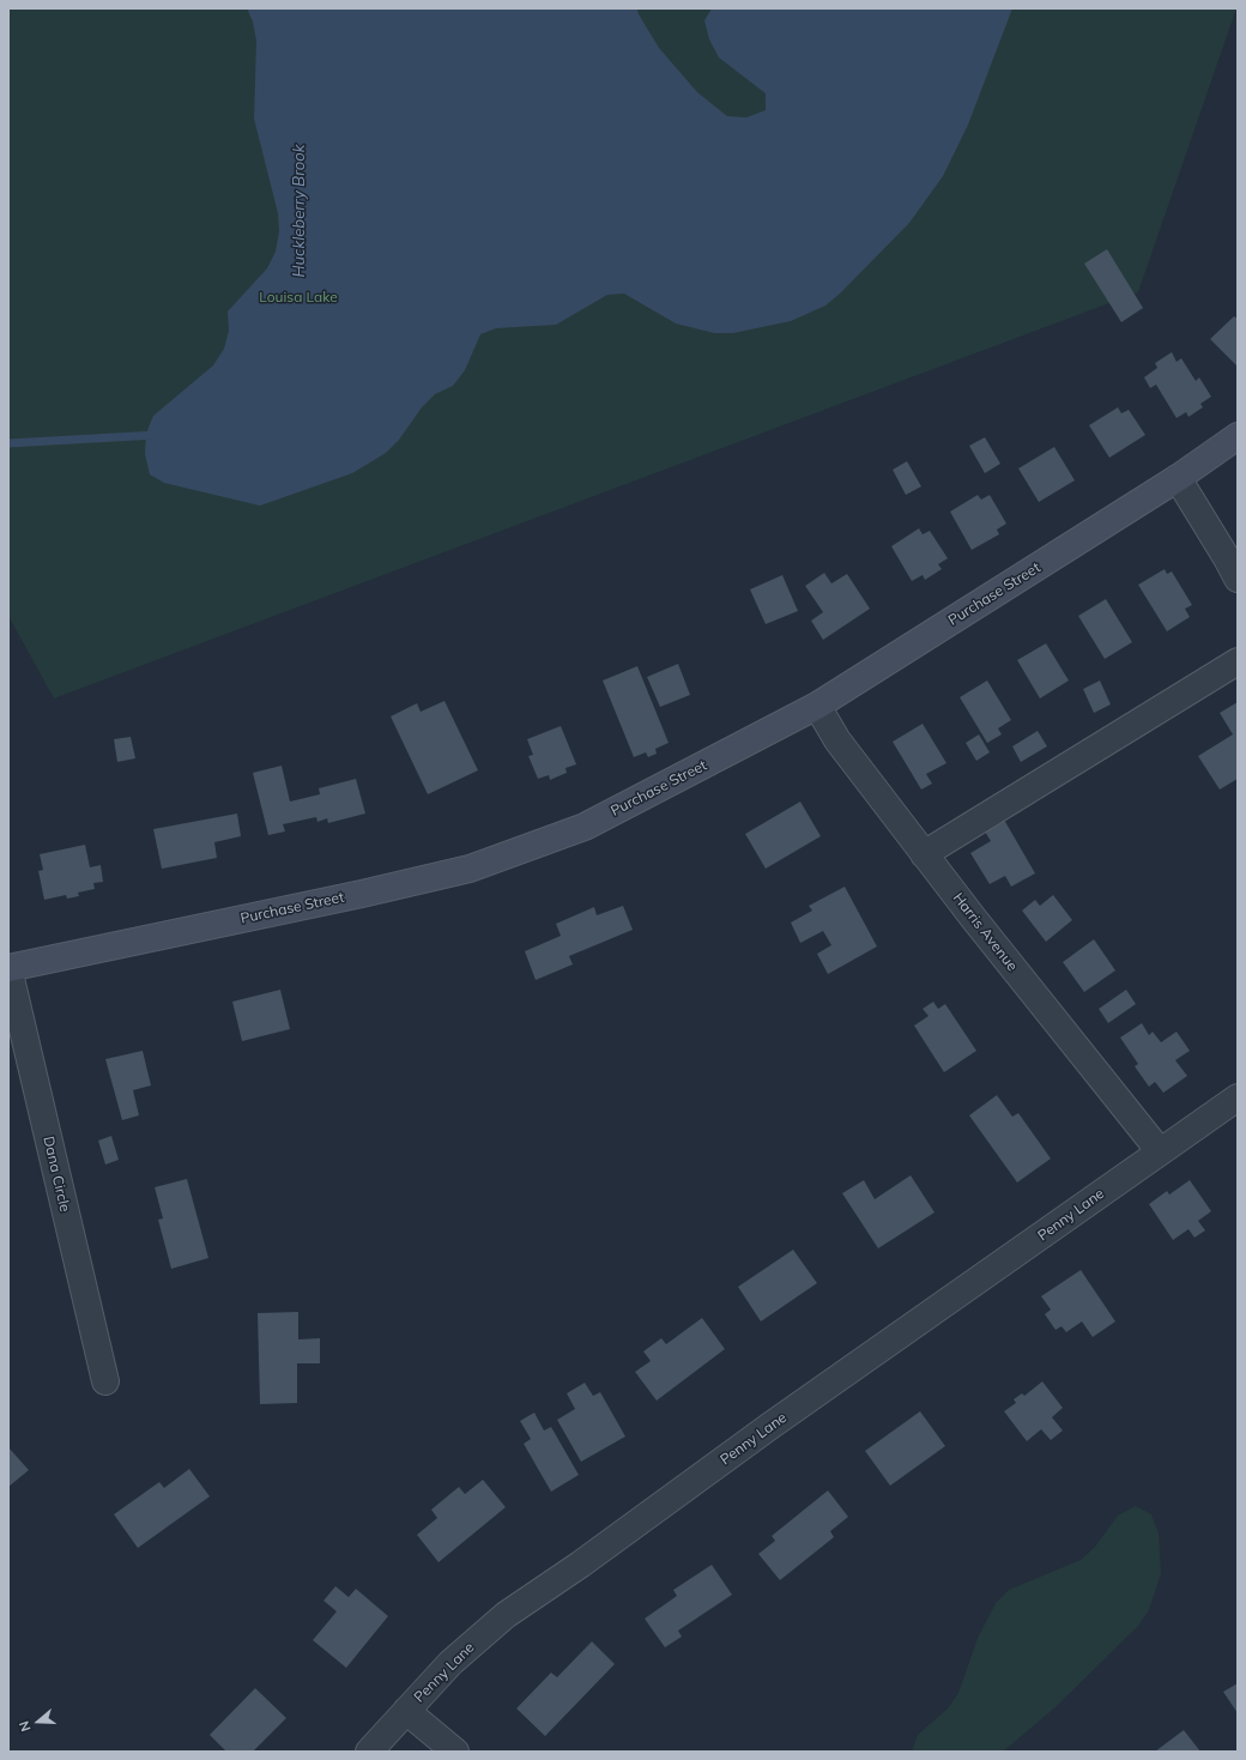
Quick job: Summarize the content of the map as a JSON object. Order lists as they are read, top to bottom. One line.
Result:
{"streets":{"main road":["Purchase Street"],"street":["Harris Avenue","Dana Circle","Penny Lane"]},"crossings":[["Purchase Street","Harris Avenue"],["Purchase Street","Dana Circle"],["Harris Avenue","Penny Lane"]],"water":["Huckleberry Brook"],"parks":["Louisa Lake"],"north":"left"}
